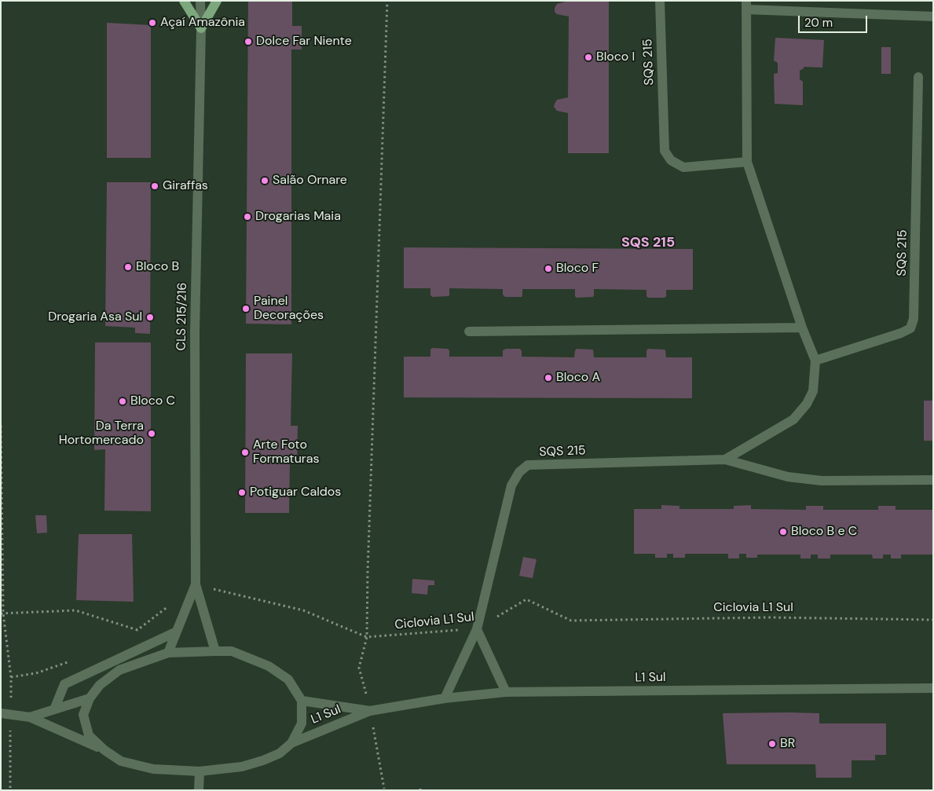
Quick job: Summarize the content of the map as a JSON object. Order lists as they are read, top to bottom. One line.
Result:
{"streets":{"street":["SQS 215","CLS 215/216","L1 Sul"],"path":["Ciclovia L1 Sul"]},"crossings":[["SQS 215","Ciclovia L1 Sul"],["SQS 215","L1 Sul"],["CLS 215/216","Ciclovia L1 Sul"]],"districts":["SQS 215"],"places":["Açaí Amazônia","Dolce Far Niente","Bloco I","Salão Ornare","Giraffas","Drogarias Maia","Bloco B","Bloco F","Painel Decorações","Drogaria Asa Sul","Bloco A","Bloco C","Da Terra Hortomercado","Arte Foto Formaturas","Potiguar Caldos","Bloco B e C","BR"],"scale_bar":"20 m"}
